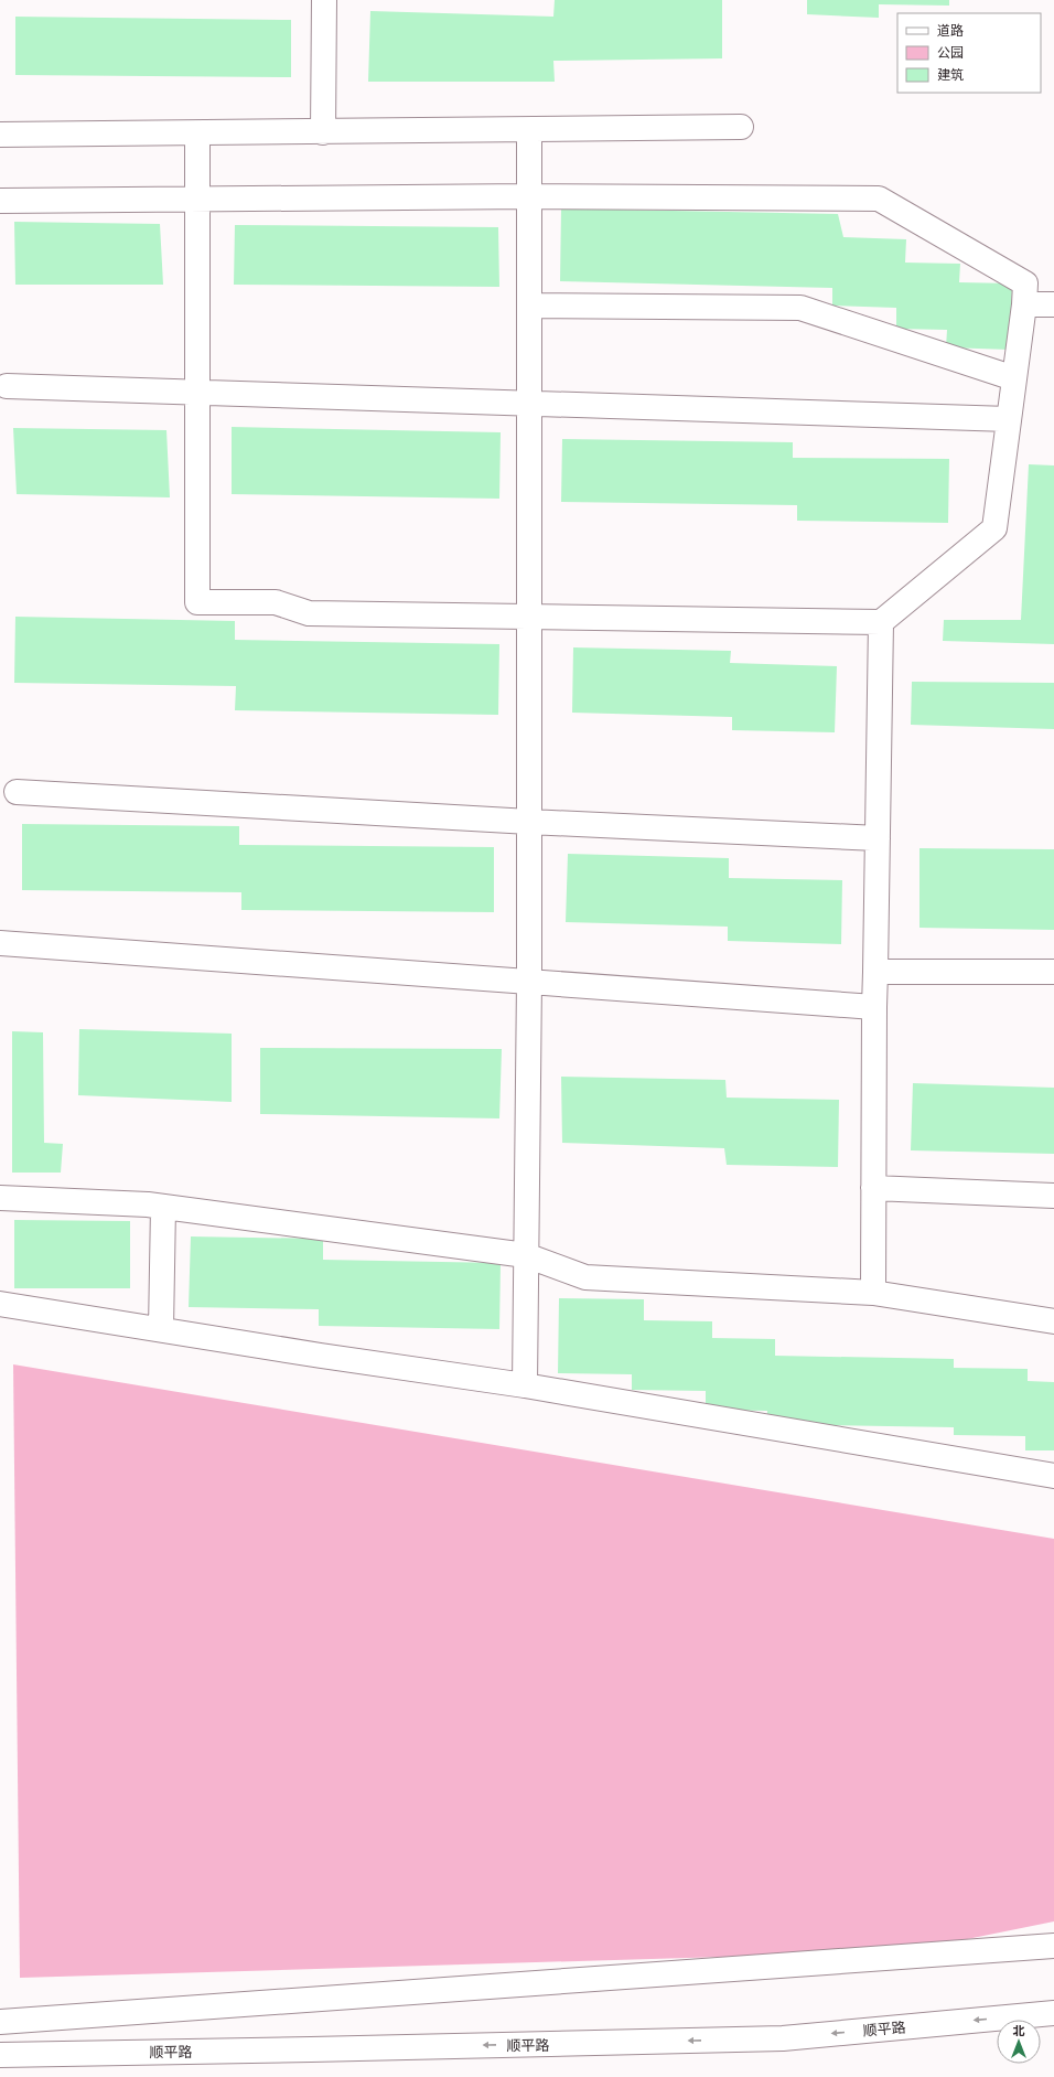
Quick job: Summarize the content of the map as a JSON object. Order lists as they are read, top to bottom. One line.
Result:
{"streets":{"street":["顺平路"]},"legend":["道路","公园","建筑"],"north":"top"}
